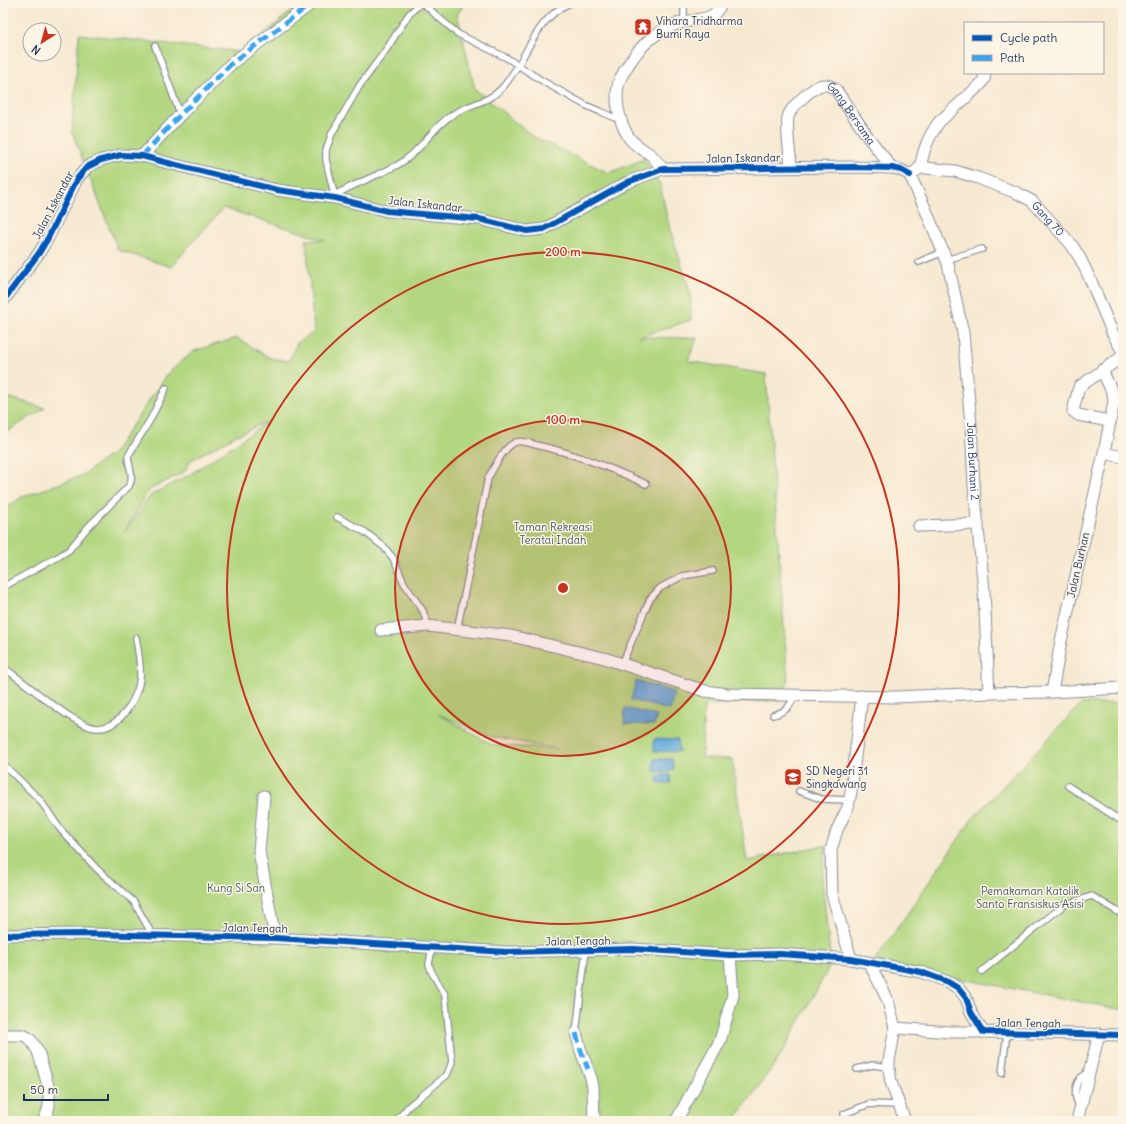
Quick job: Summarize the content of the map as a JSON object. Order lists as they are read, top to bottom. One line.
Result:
{"streets":{"street":["Gang Bersama","Jalan Iskandar","Gang 70","Jalan Burhani 2","Jalan Burhan","Jalan Tengah"]},"crossings":[["Gang Bersama","Jalan Iskandar"],["Jalan Iskandar","Jalan Burhani 2"]],"parks":["Taman Rekreasi Teratai Indah","Kung Si San","Pemakaman Katolik Santo Fransiskus Asisi"],"places":{"temple":["Vihara Tridharma Bumi Raya"],"school or university":["SD Negeri 31 Singkawang"]},"legend":["Cycle path","Path"],"scale_bar":"50 m","north":"bottom left","rings":["200 m","100 m"]}
